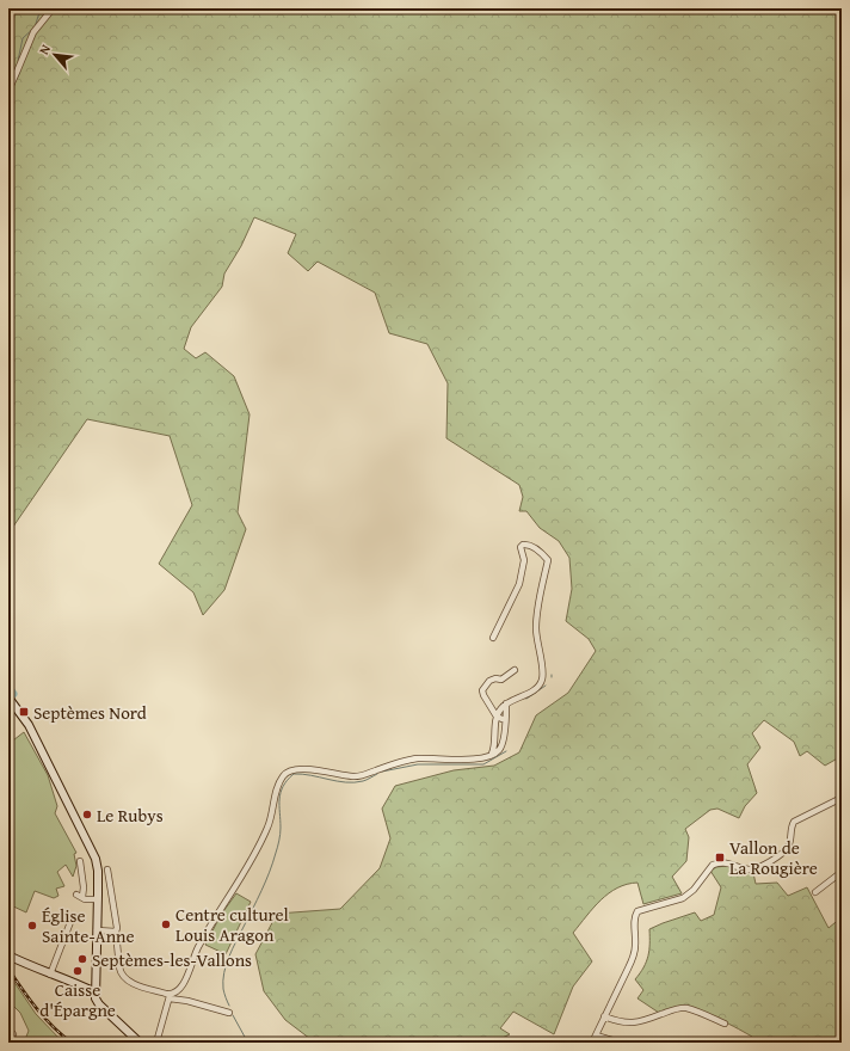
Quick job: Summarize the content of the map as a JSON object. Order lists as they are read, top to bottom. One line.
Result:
{"places":{"transit":["Septèmes Nord","Vallon de La Rougière"],"other":["Le Rubys","Centre culturel Louis Aragon","Église Sainte-Anne","Septèmes-les-Vallons","Caisse d'Épargne"]},"north":"top left"}
